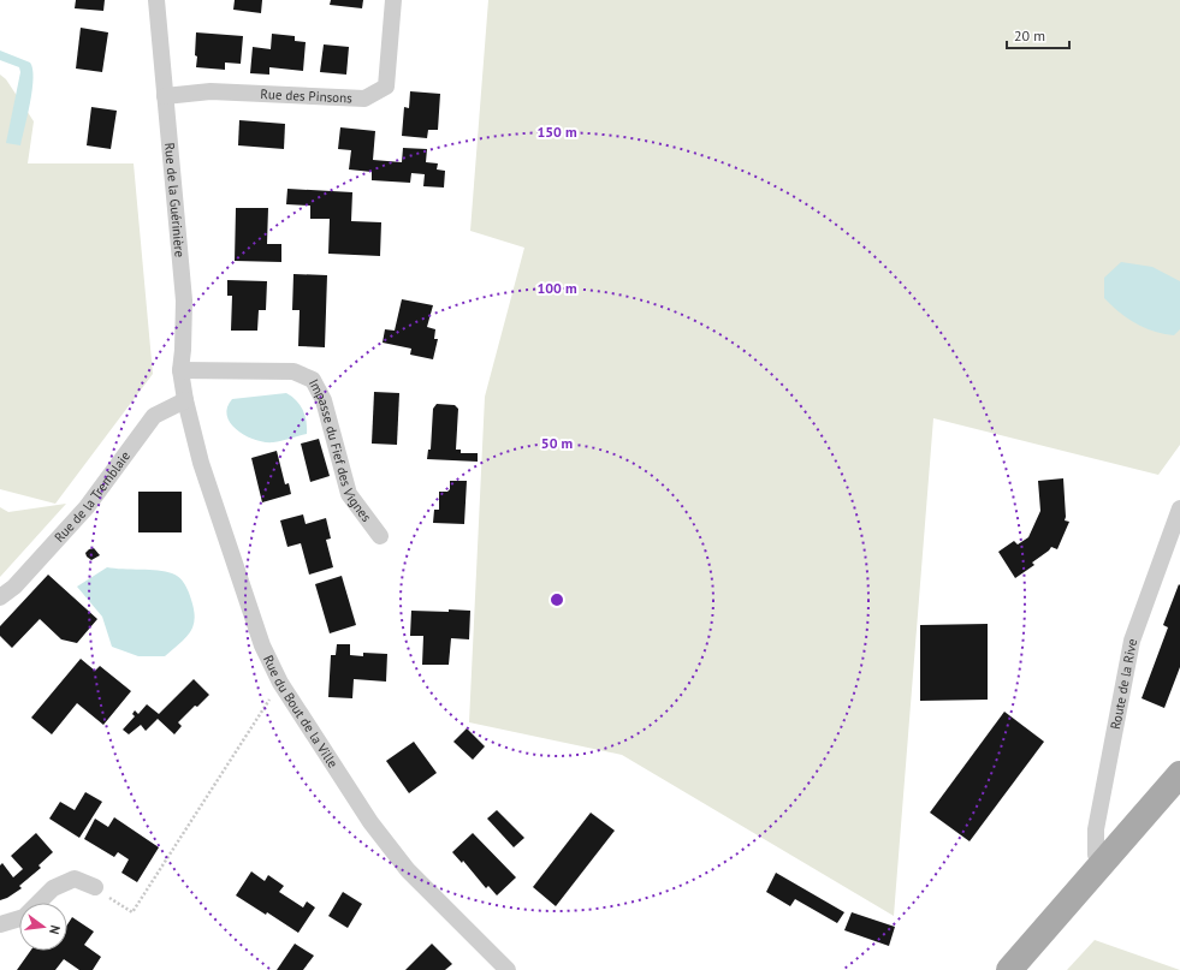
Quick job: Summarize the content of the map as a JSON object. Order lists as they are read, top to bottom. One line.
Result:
{"streets":{"street":["Rue des Pinsons","Rue de la Guérinière","Impasse du Fief des Vignes","Rue de la Tremblaie","Route de la Rive","Rue du Bout de la Ville"]},"crossings":[["Rue des Pinsons","Rue de la Guérinière"],["Rue de la Guérinière","Impasse du Fief des Vignes"],["Rue de la Guérinière","Rue de la Tremblaie"],["Rue de la Guérinière","Rue du Bout de la Ville"],["Rue de la Tremblaie","Rue du Bout de la Ville"]],"scale_bar":"20 m","north":"right","rings":["150 m","100 m","50 m"]}
